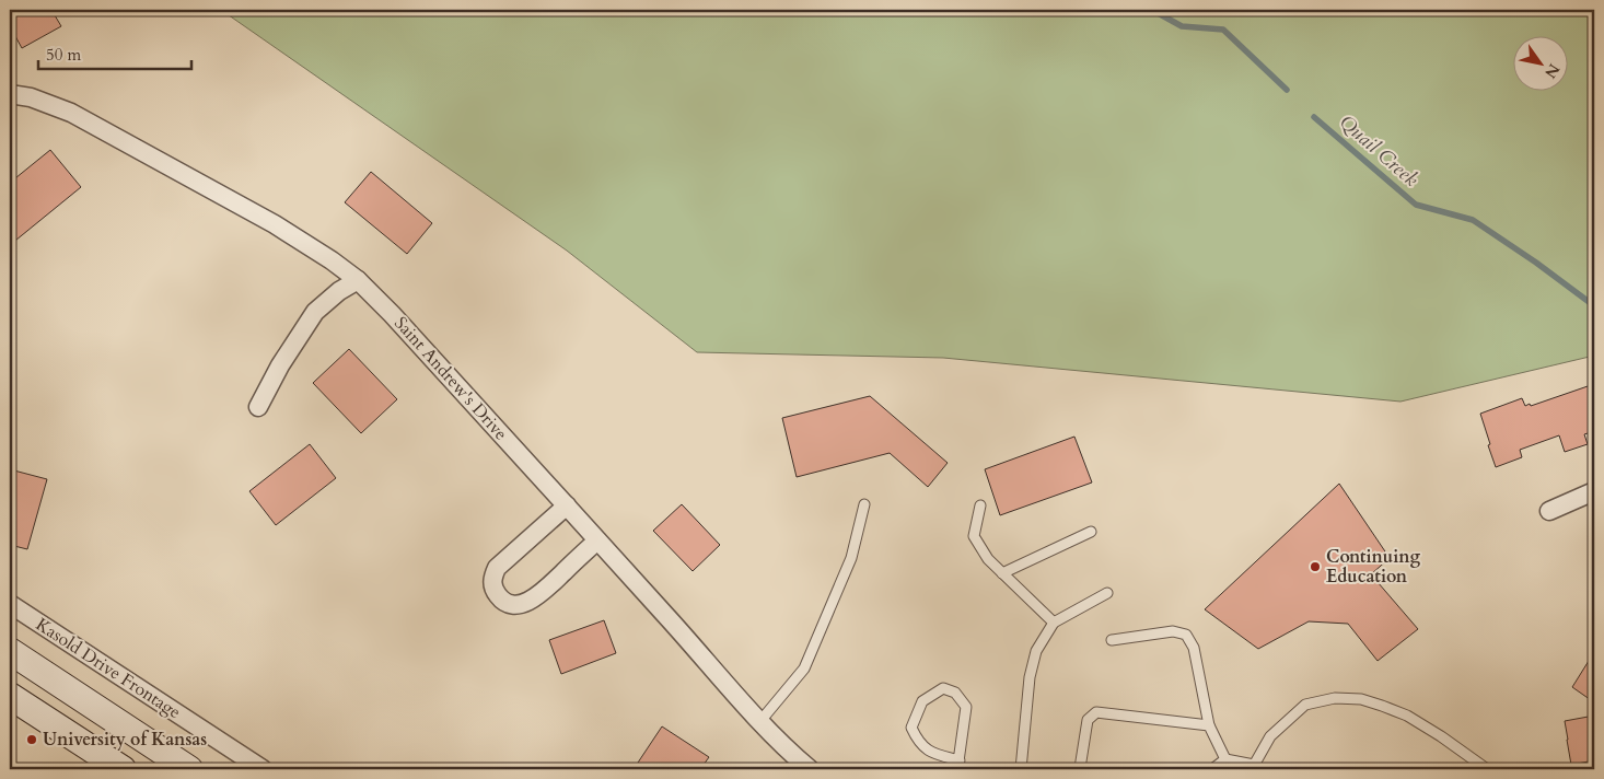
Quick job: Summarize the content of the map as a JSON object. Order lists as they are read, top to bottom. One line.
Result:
{"streets":{"street":["Saint Andrew's Drive","Kasold Drive Frontage"]},"water":["Quail Creek"],"places":["Continuing Education","University of Kansas"],"scale_bar":"50 m","north":"bottom right"}
